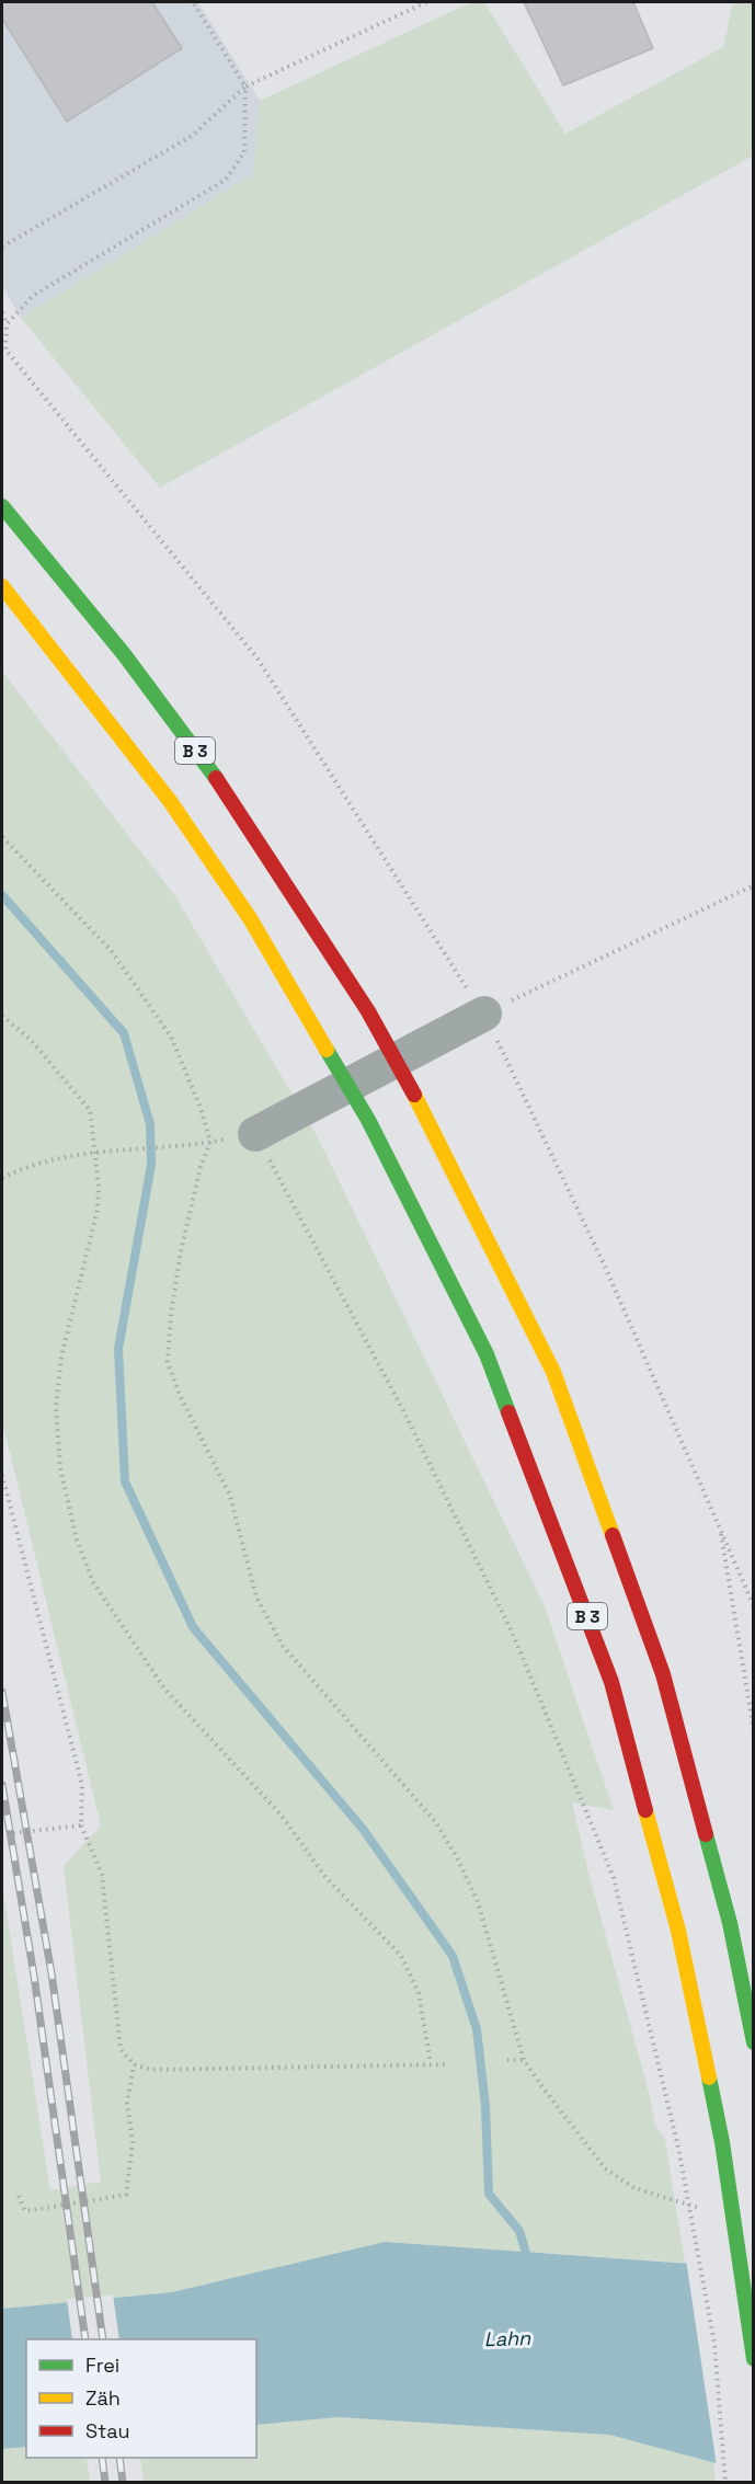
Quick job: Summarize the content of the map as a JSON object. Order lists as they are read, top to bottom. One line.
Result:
{"streets":{"highway":["B 3"]},"water":["Lahn"],"legend":["Frei","Zäh","Stau"]}
